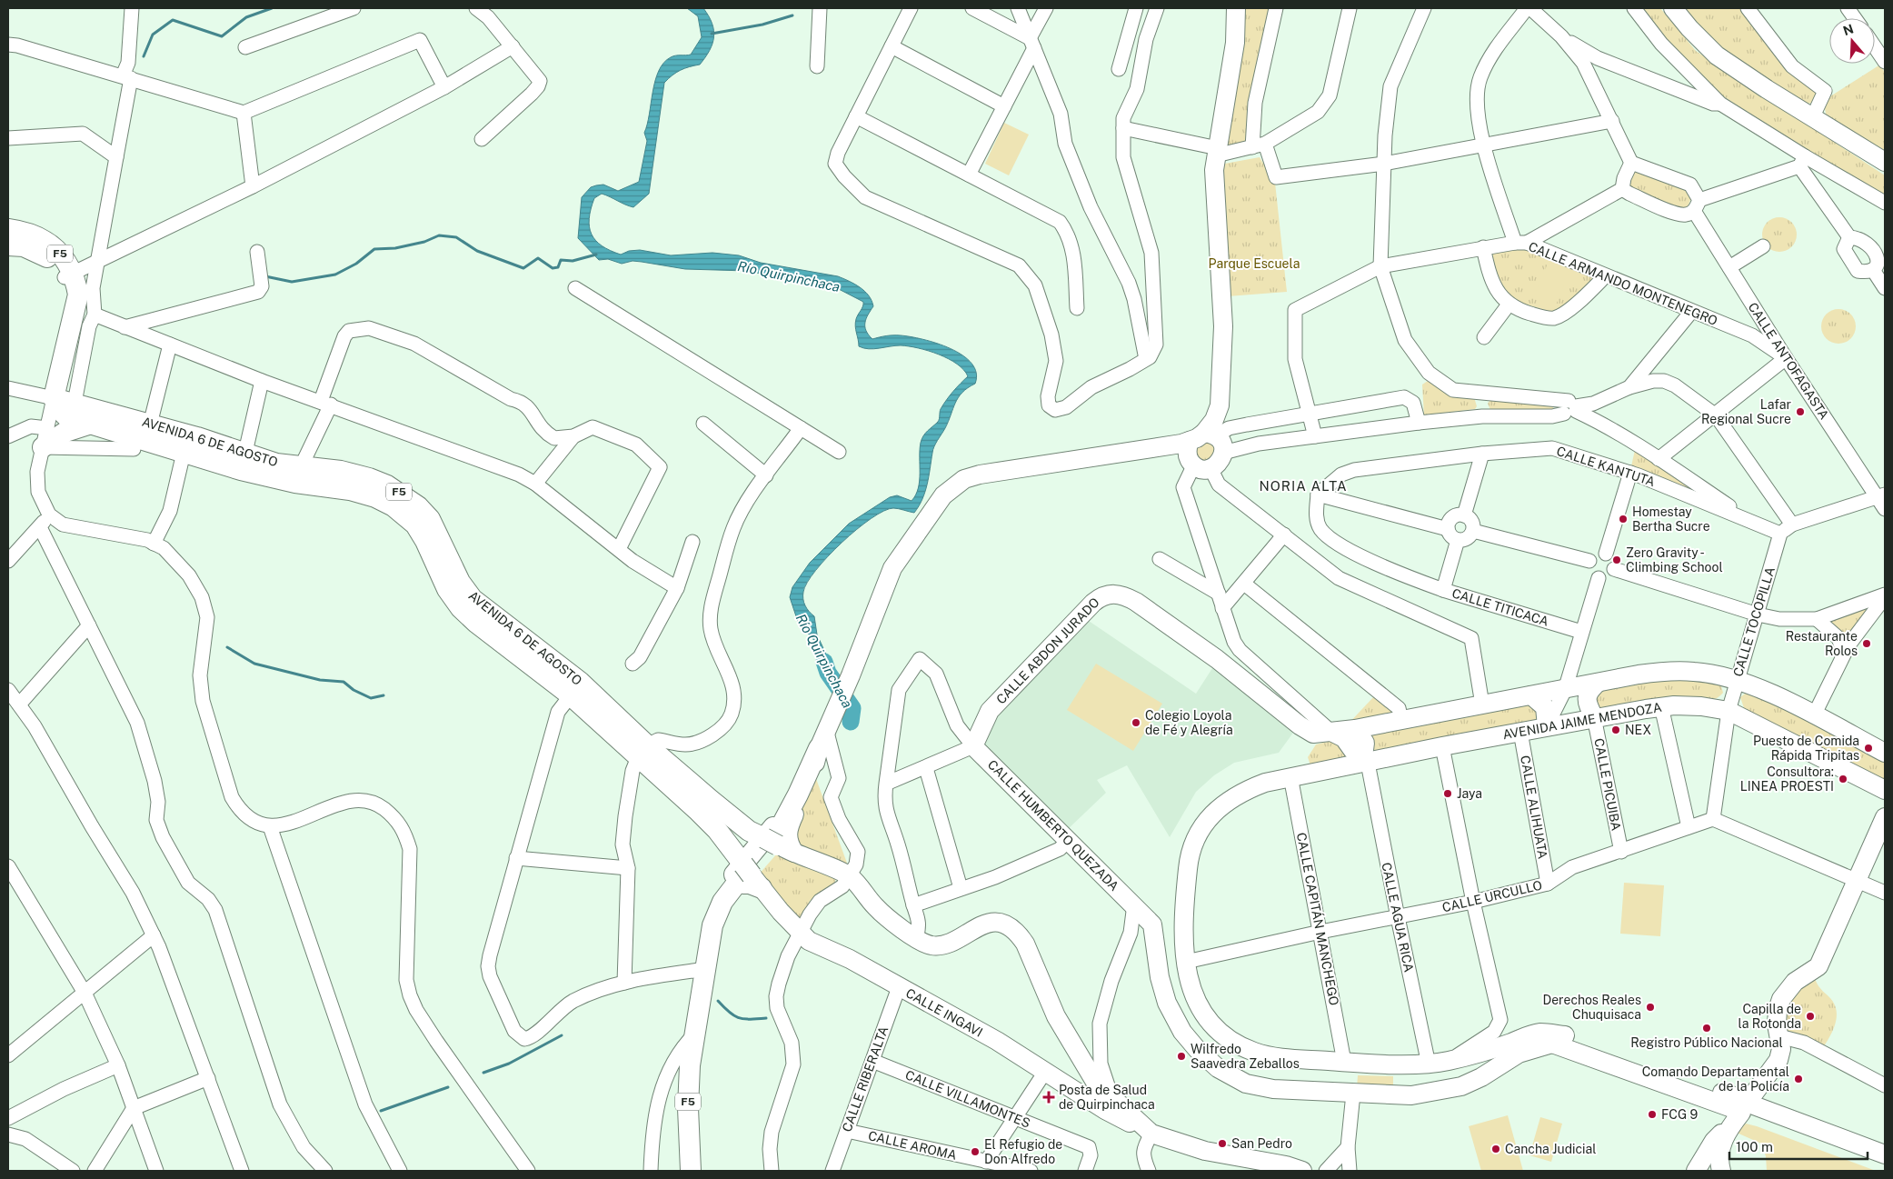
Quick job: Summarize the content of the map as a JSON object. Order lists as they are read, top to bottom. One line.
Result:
{"streets":{"highway":["F5","AVENIDA 6 DE AGOSTO"],"main road":["CALLE ABDON JURADO","AVENIDA JAIME MENDOZA","CALLE HUMBERTO QUEZADA","CALLE INGAVI"],"street":["CALLE ARMANDO MONTENEGRO","CALLE ANTOFAGASTA","CALLE KANTUTA","CALLE TITICACA","CALLE TOCOPILLA","CALLE PICUIBA","CALLE ALIHUATA","CALLE URCULLO","CALLE AGUA RICA","CALLE CAPITÁN MANCHEGO","CALLE RIBERALTA","CALLE VILLAMONTES","CALLE AROMA"]},"crossings":[["F5","AVENIDA 6 DE AGOSTO"],["F5","CALLE INGAVI"],["CALLE ARMANDO MONTENEGRO","CALLE ANTOFAGASTA"],["AVENIDA 6 DE AGOSTO","CALLE INGAVI"],["CALLE KANTUTA","CALLE TOCOPILLA"],["CALLE TOCOPILLA","AVENIDA JAIME MENDOZA"],["CALLE TOCOPILLA","CALLE URCULLO"],["CALLE ABDON JURADO","AVENIDA JAIME MENDOZA"],["CALLE ABDON JURADO","CALLE HUMBERTO QUEZADA"],["CALLE ABDON JURADO","CALLE AGUA RICA"],["AVENIDA JAIME MENDOZA","CALLE PICUIBA"],["AVENIDA JAIME MENDOZA","CALLE ALIHUATA"],["AVENIDA JAIME MENDOZA","CALLE HUMBERTO QUEZADA"],["AVENIDA JAIME MENDOZA","CALLE URCULLO"],["AVENIDA JAIME MENDOZA","CALLE AGUA RICA"],["AVENIDA JAIME MENDOZA","CALLE CAPITÁN MANCHEGO"],["CALLE PICUIBA","CALLE URCULLO"],["CALLE ALIHUATA","CALLE URCULLO"],["CALLE URCULLO","CALLE AGUA RICA"],["CALLE URCULLO","CALLE CAPITÁN MANCHEGO"],["CALLE INGAVI","CALLE RIBERALTA"],["CALLE RIBERALTA","CALLE VILLAMONTES"],["CALLE RIBERALTA","CALLE AROMA"]],"districts":["NORIA ALTA"],"water":["Río Quirpinchaca"],"parks":["Parque Escuela"],"places":{"other":["Lafar Regional Sucre","Homestay Bertha Sucre","Zero Gravity - Climbing School","Restaurante Rolos","Colegio Loyola de Fé y Alegría","NEX","Puesto de Comida Rápida Tripitas","Consultora: LINEA PROESTI","Jaya","Derechos Reales Chuquisaca","Capilla de la Rotonda","Registro Público Nacional","Wilfredo Saavedra Zeballos","Comando Departamental de la Policía","FCG 9","San Pedro","Cancha Judicial","El Refugio de Don Alfredo"],"health":["Posta de Salud de Quirpinchaca"]},"scale_bar":"100 m","north":"top"}
